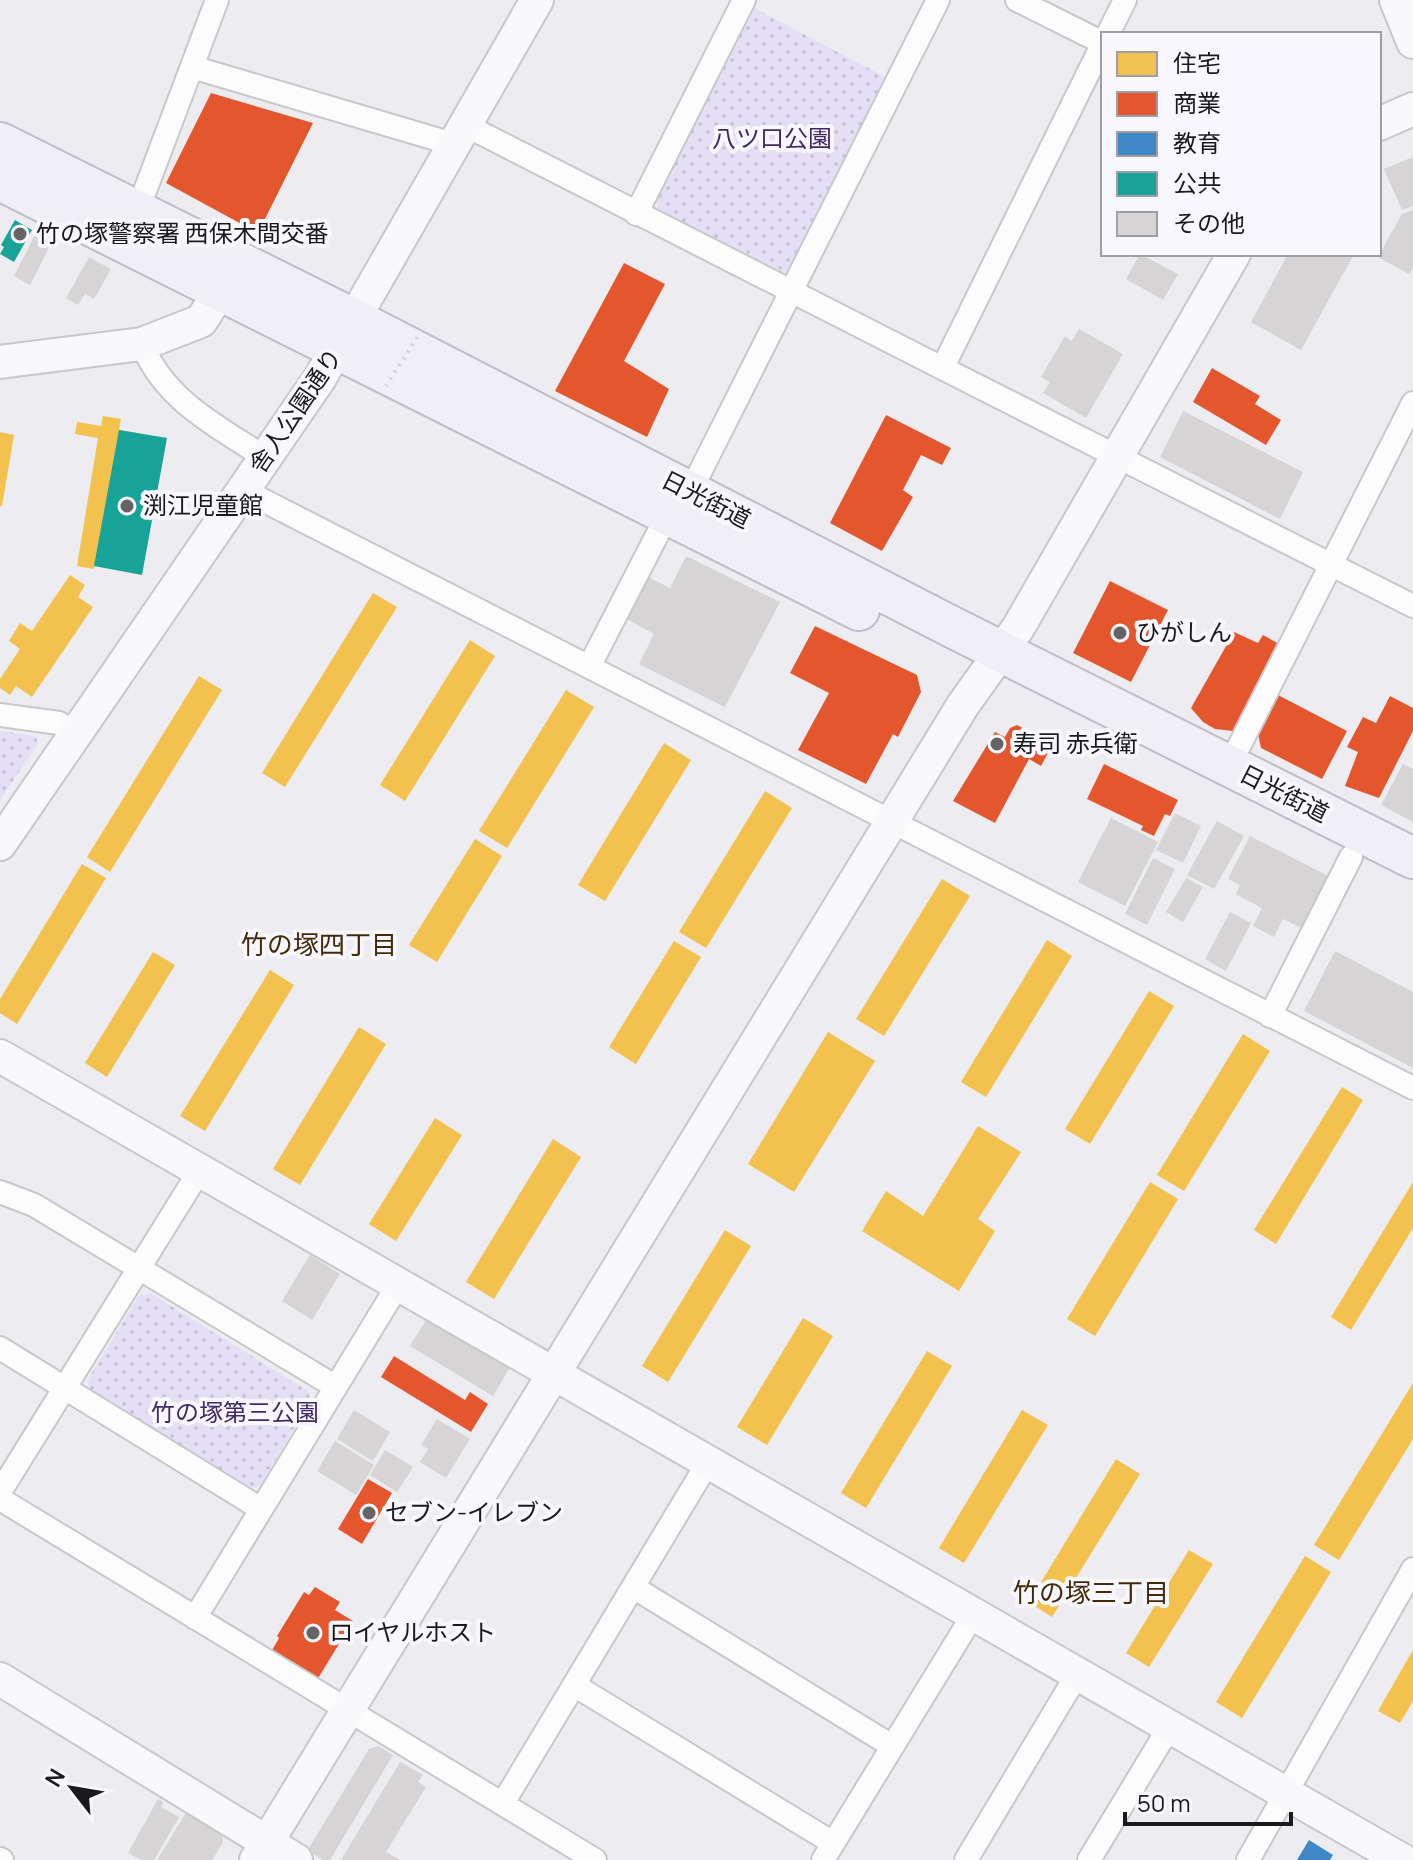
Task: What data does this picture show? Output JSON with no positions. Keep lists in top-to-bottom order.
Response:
{
  "streets": {
    "highway": ["日光街道"],
    "street": ["舎人公園通り"]
  },
  "crossings": [
    ["舎人公園通り", "日光街道"]
  ],
  "districts": ["竹の塚四丁目", "竹の塚三丁目"],
  "parks": ["八ツ口公園", "竹の塚第三公園"],
  "places": [
    "竹の塚警察署 西保木間交番",
    "渕江児童館",
    "ひがしん",
    "寿司 赤兵衛",
    "セブン-イレブン",
    "ロイヤルホスト"
  ],
  "legend": [
    "住宅",
    "商業",
    "教育",
    "公共",
    "その他"
  ],
  "scale_bar": "50 m",
  "north": "top left"
}
